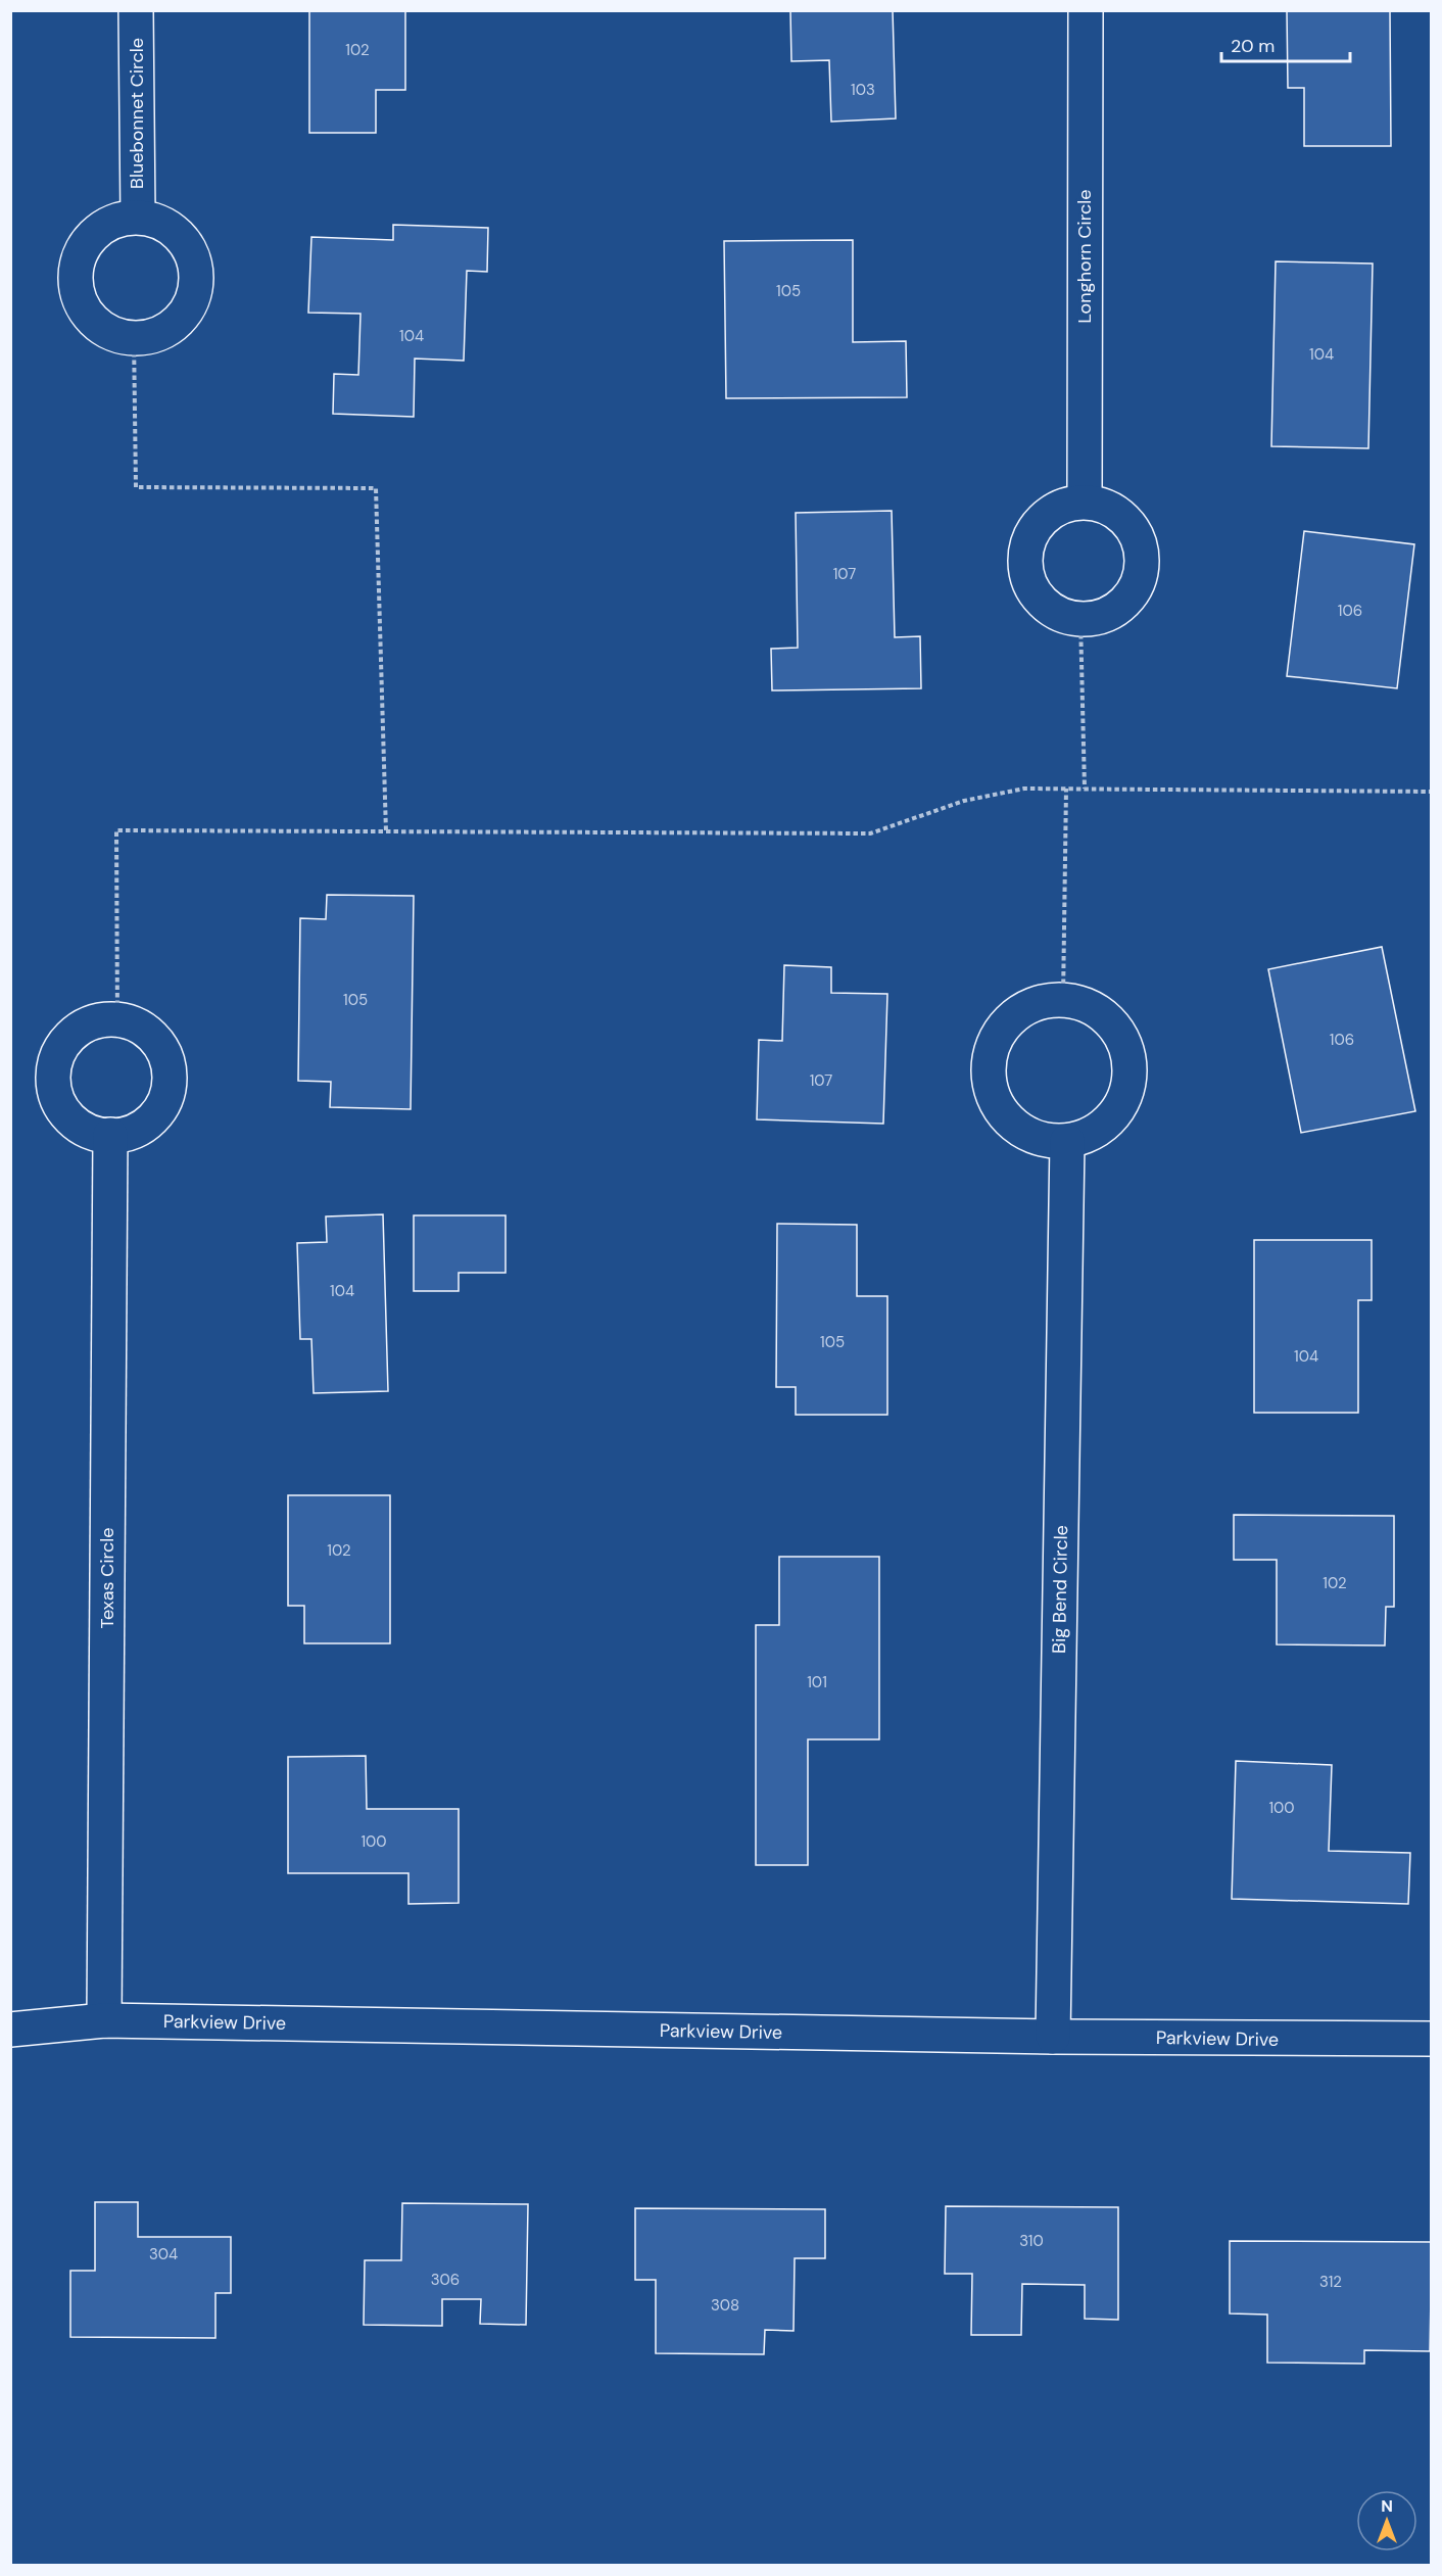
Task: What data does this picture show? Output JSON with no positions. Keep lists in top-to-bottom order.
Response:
{
  "streets": {
    "street": [
      "Bluebonnet Circle",
      "Longhorn Circle",
      "Texas Circle",
      "Big Bend Circle",
      "Parkview Drive"
    ]
  },
  "crossings": [
    ["Texas Circle", "Parkview Drive"],
    ["Big Bend Circle", "Parkview Drive"]
  ],
  "house_numbers": [
    "102",
    "103",
    "105",
    "104",
    "104",
    "107",
    "106",
    "105",
    "106",
    "107",
    "104",
    "105",
    "104",
    "102",
    "102",
    "101",
    "100",
    "100",
    "310",
    "304",
    "306",
    "312",
    "308"
  ],
  "scale_bar": "20 m",
  "north": "top"
}
